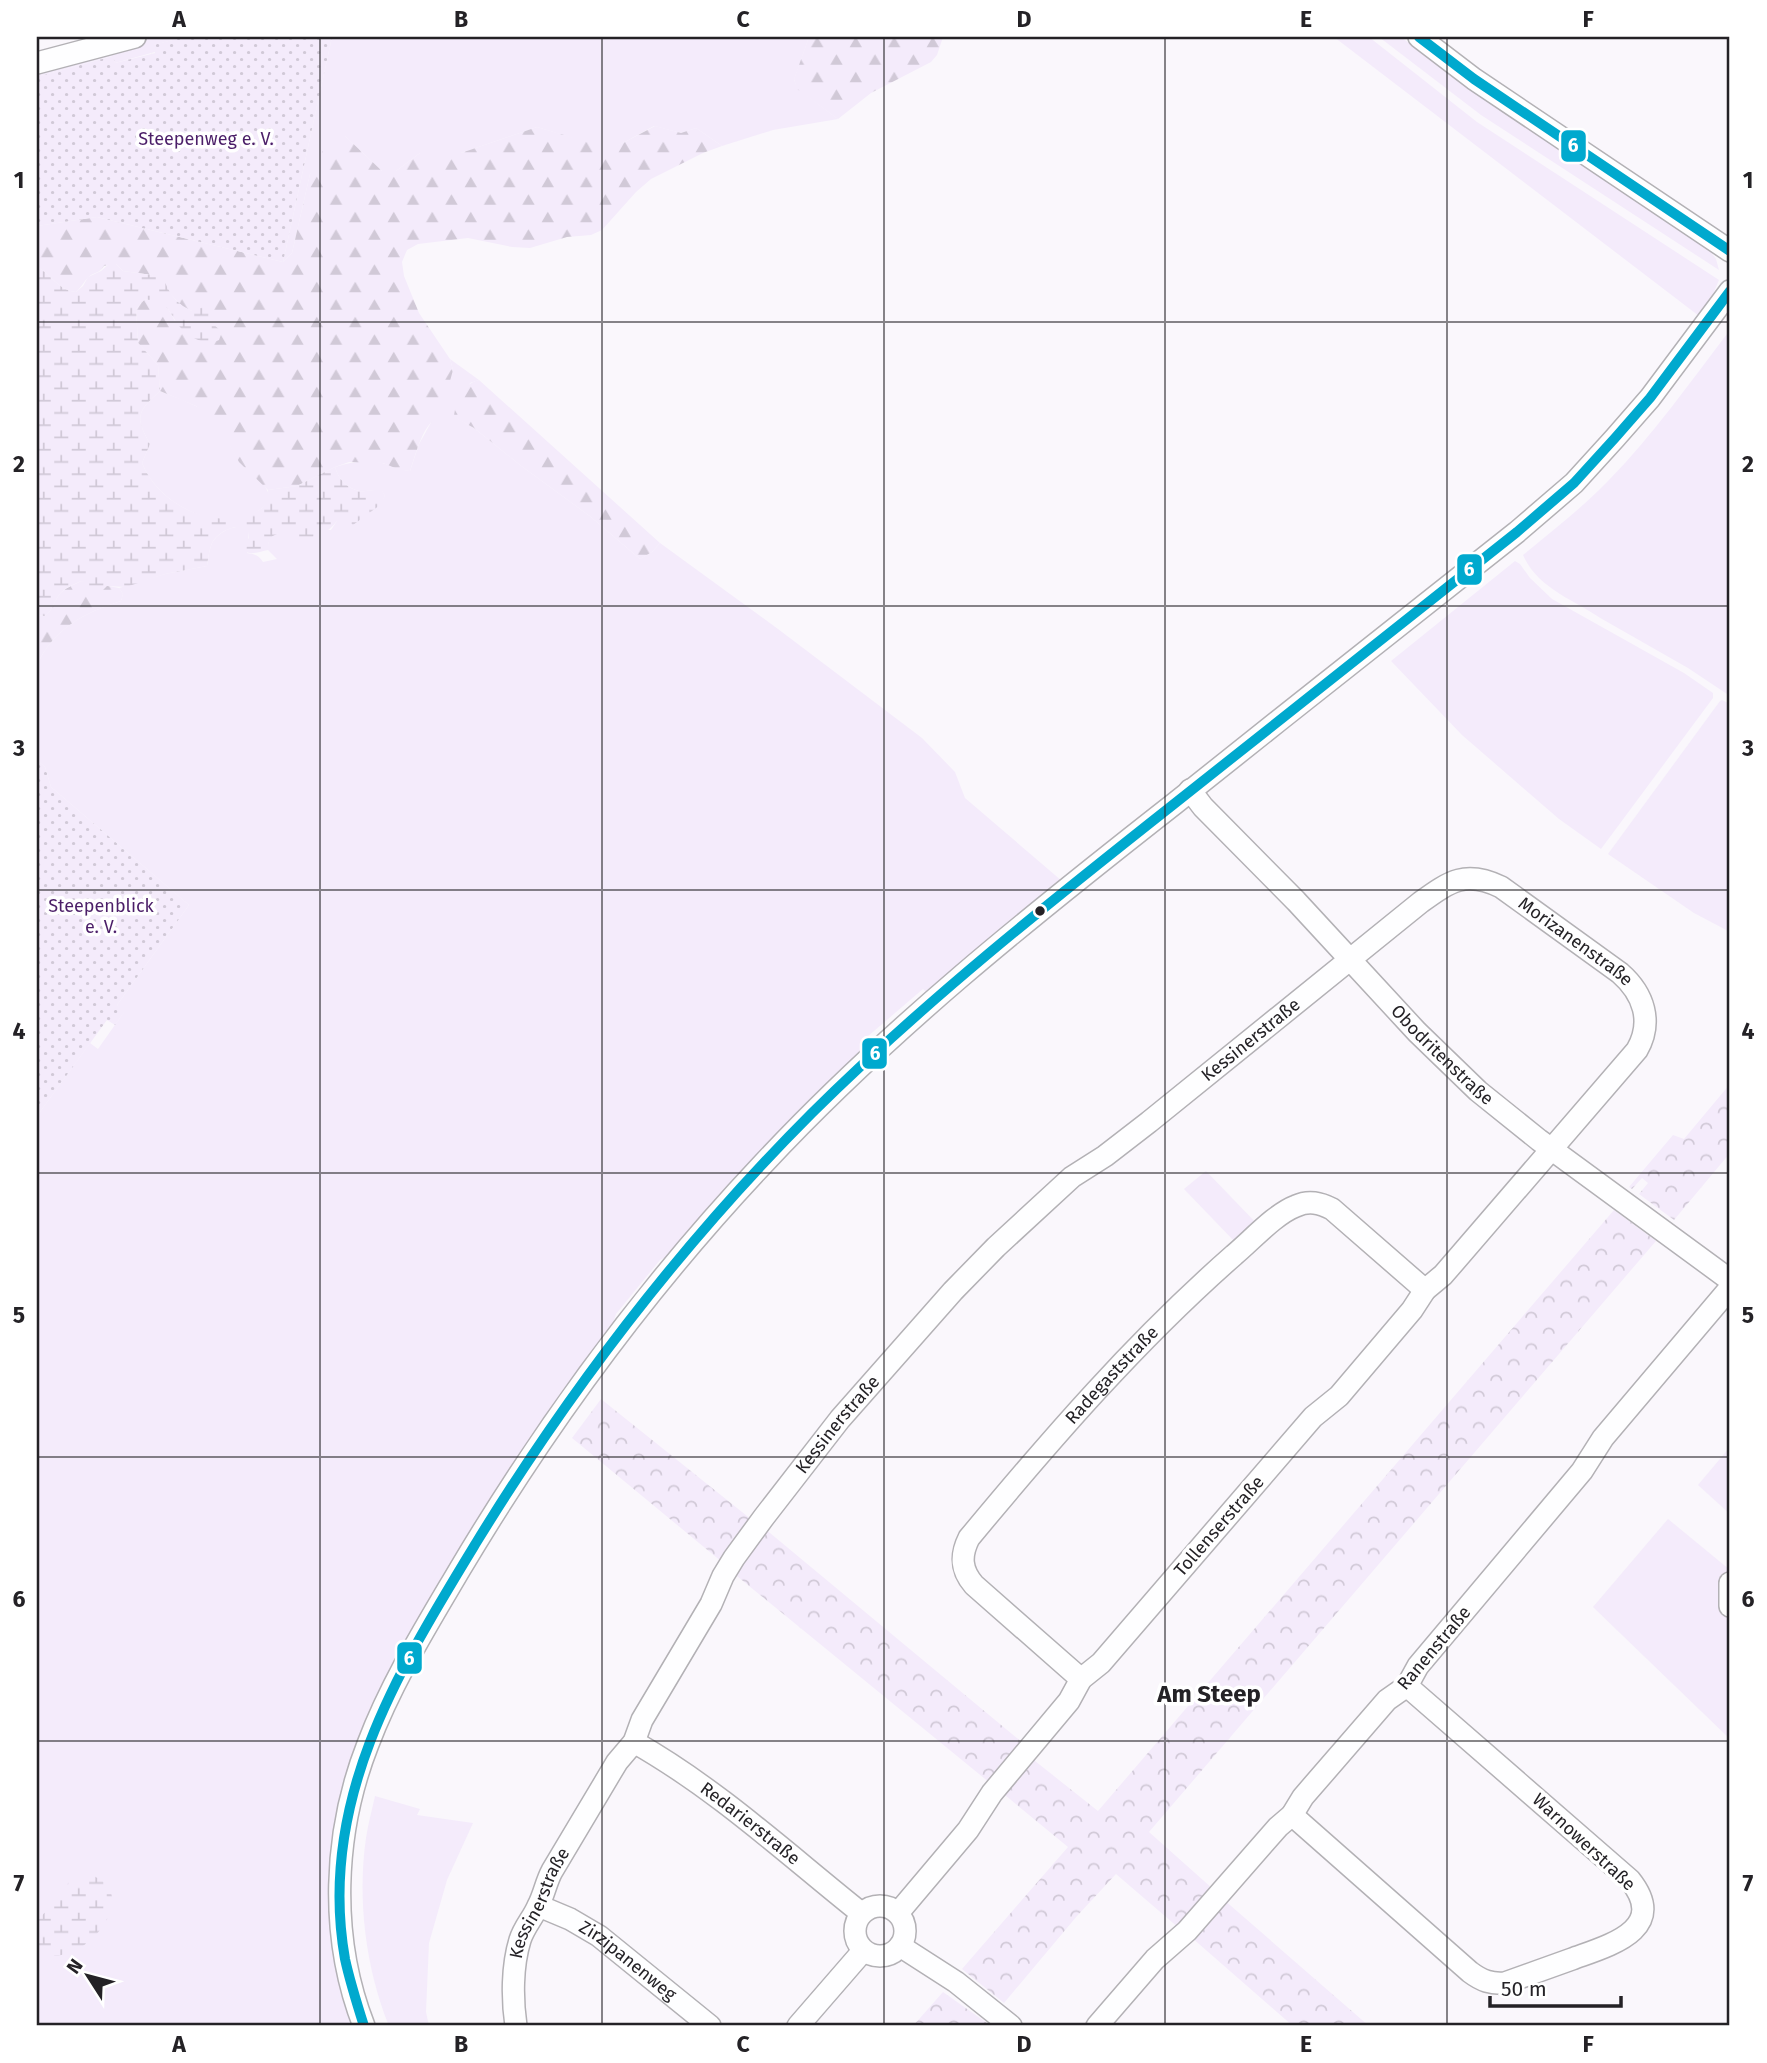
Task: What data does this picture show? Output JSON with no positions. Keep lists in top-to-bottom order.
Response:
{
  "streets": {
    "street": [
      "Morizanenstraße",
      "Kessinerstraße",
      "Obodritenstraße",
      "Radegaststraße",
      "Tollenserstraße",
      "Ranenstraße",
      "Redarierstraße",
      "Warnowerstraße",
      "Zirzipanenweg"
    ]
  },
  "crossings": [
    ["Morizanenstraße", "Kessinerstraße"],
    ["Morizanenstraße", "Obodritenstraße"],
    ["Morizanenstraße", "Tollenserstraße"],
    ["Kessinerstraße", "Obodritenstraße"],
    ["Kessinerstraße", "Redarierstraße"],
    ["Kessinerstraße", "Zirzipanenweg"],
    ["Obodritenstraße", "Tollenserstraße"],
    ["Radegaststraße", "Tollenserstraße"],
    ["Tollenserstraße", "Redarierstraße"],
    ["Ranenstraße", "Warnowerstraße"]
  ],
  "districts": ["Am Steep"],
  "parks": ["Steepenweg e. V.", "Steepenblick e. V."],
  "lines": ["transit line 6"],
  "scale_bar": "50 m",
  "north": "top left",
  "grid": {
    "columns": [
      "A",
      "B",
      "C",
      "D",
      "E",
      "F"
    ],
    "rows": [
      "1",
      "2",
      "3",
      "4",
      "5",
      "6",
      "7"
    ]
  }
}
